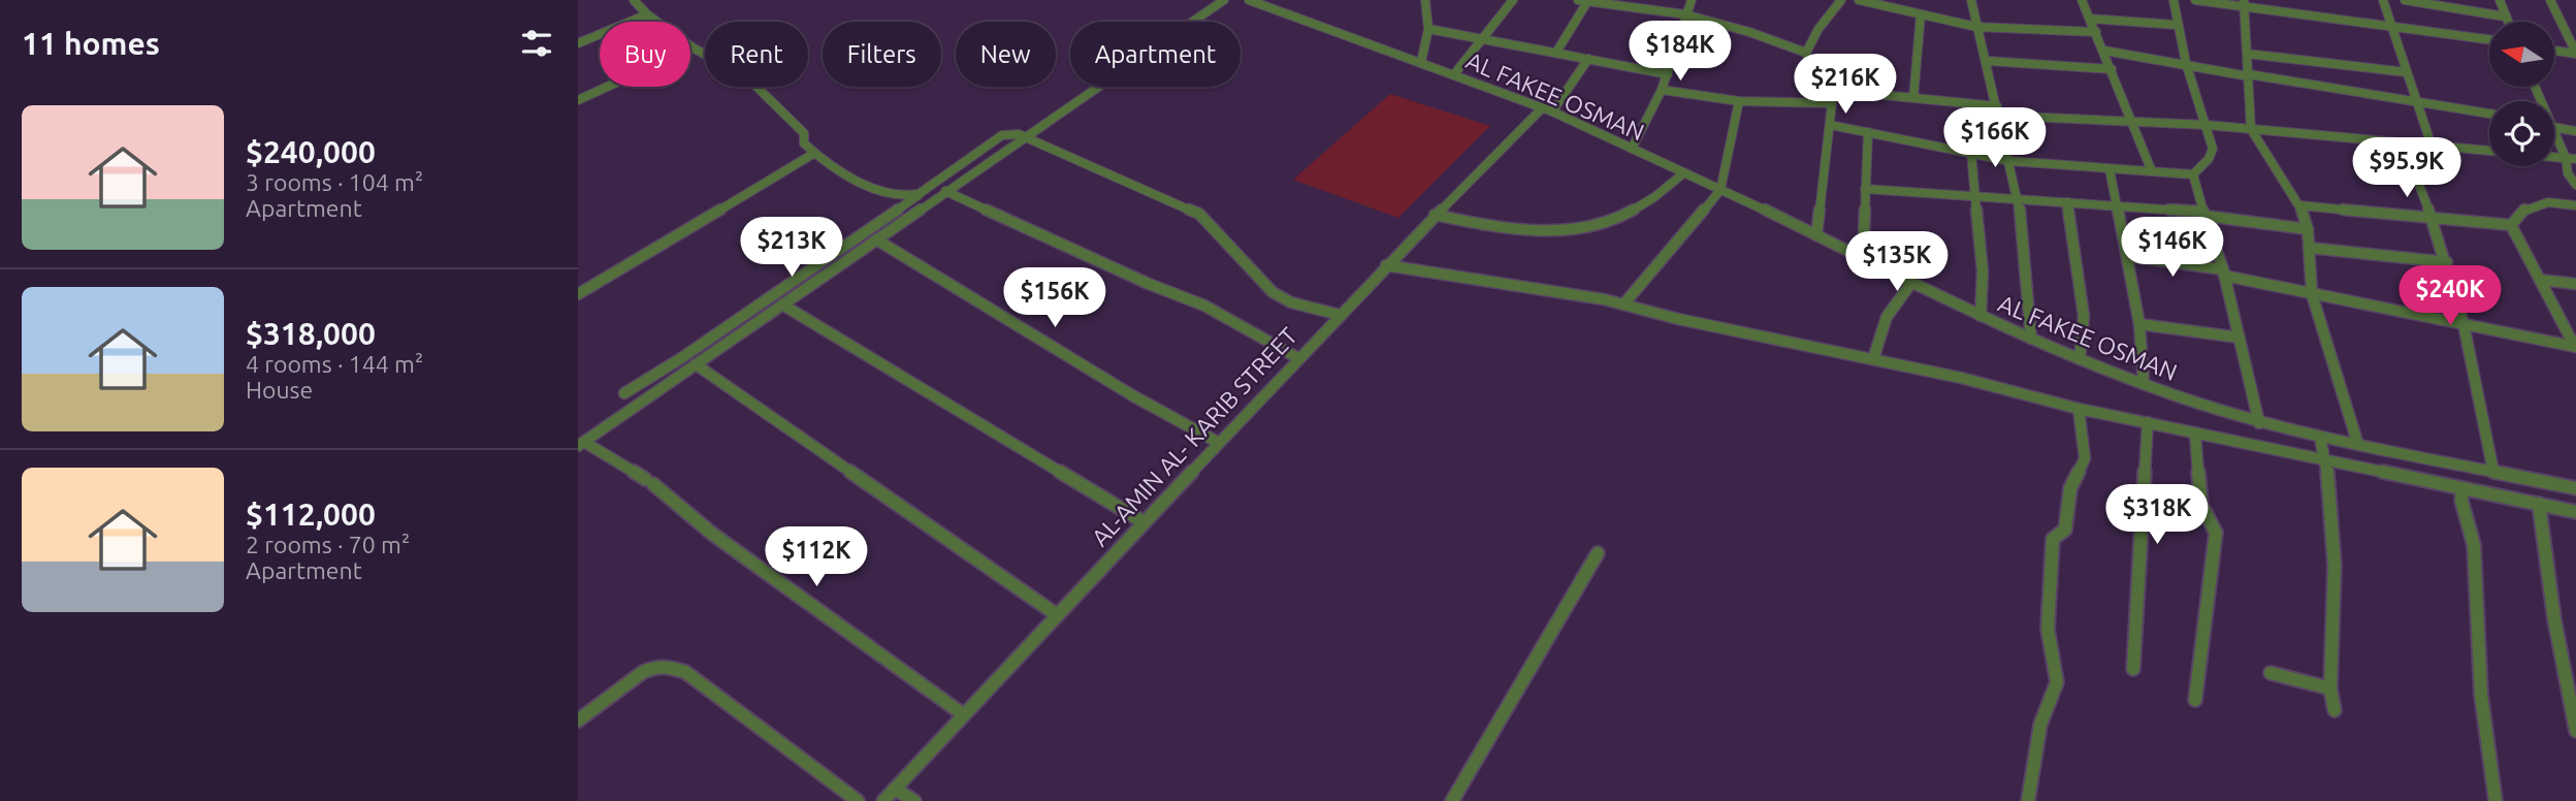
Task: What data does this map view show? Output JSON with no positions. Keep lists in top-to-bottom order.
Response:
{
  "streets": {
    "street": ["AL FAKEE OSMAN", "AL-AMIN AL- KARIB STREET"]
  },
  "crossings": [
    ["AL FAKEE OSMAN", "AL-AMIN AL- KARIB STREET"]
  ],
  "north": "left",
  "page": {
    "heading": "11 homes",
    "price": [
      "$184K",
      "$216K",
      "$166K",
      "$95.9K",
      "$213K",
      "$146K",
      "$135K",
      "$240K",
      "$156K",
      "$318K",
      "$112K"
    ],
    "chip": [
      "Buy",
      "Rent",
      "Filters",
      "New",
      "Apartment"
    ],
    "list": [
      {
        "name": "$240,000",
        "note": "3 rooms · 104 m² · Apartment"
      },
      {
        "name": "$318,000",
        "note": "4 rooms · 144 m² · House"
      },
      {
        "name": "$112,000",
        "note": "2 rooms · 70 m² · Apartment"
      }
    ]
  }
}
